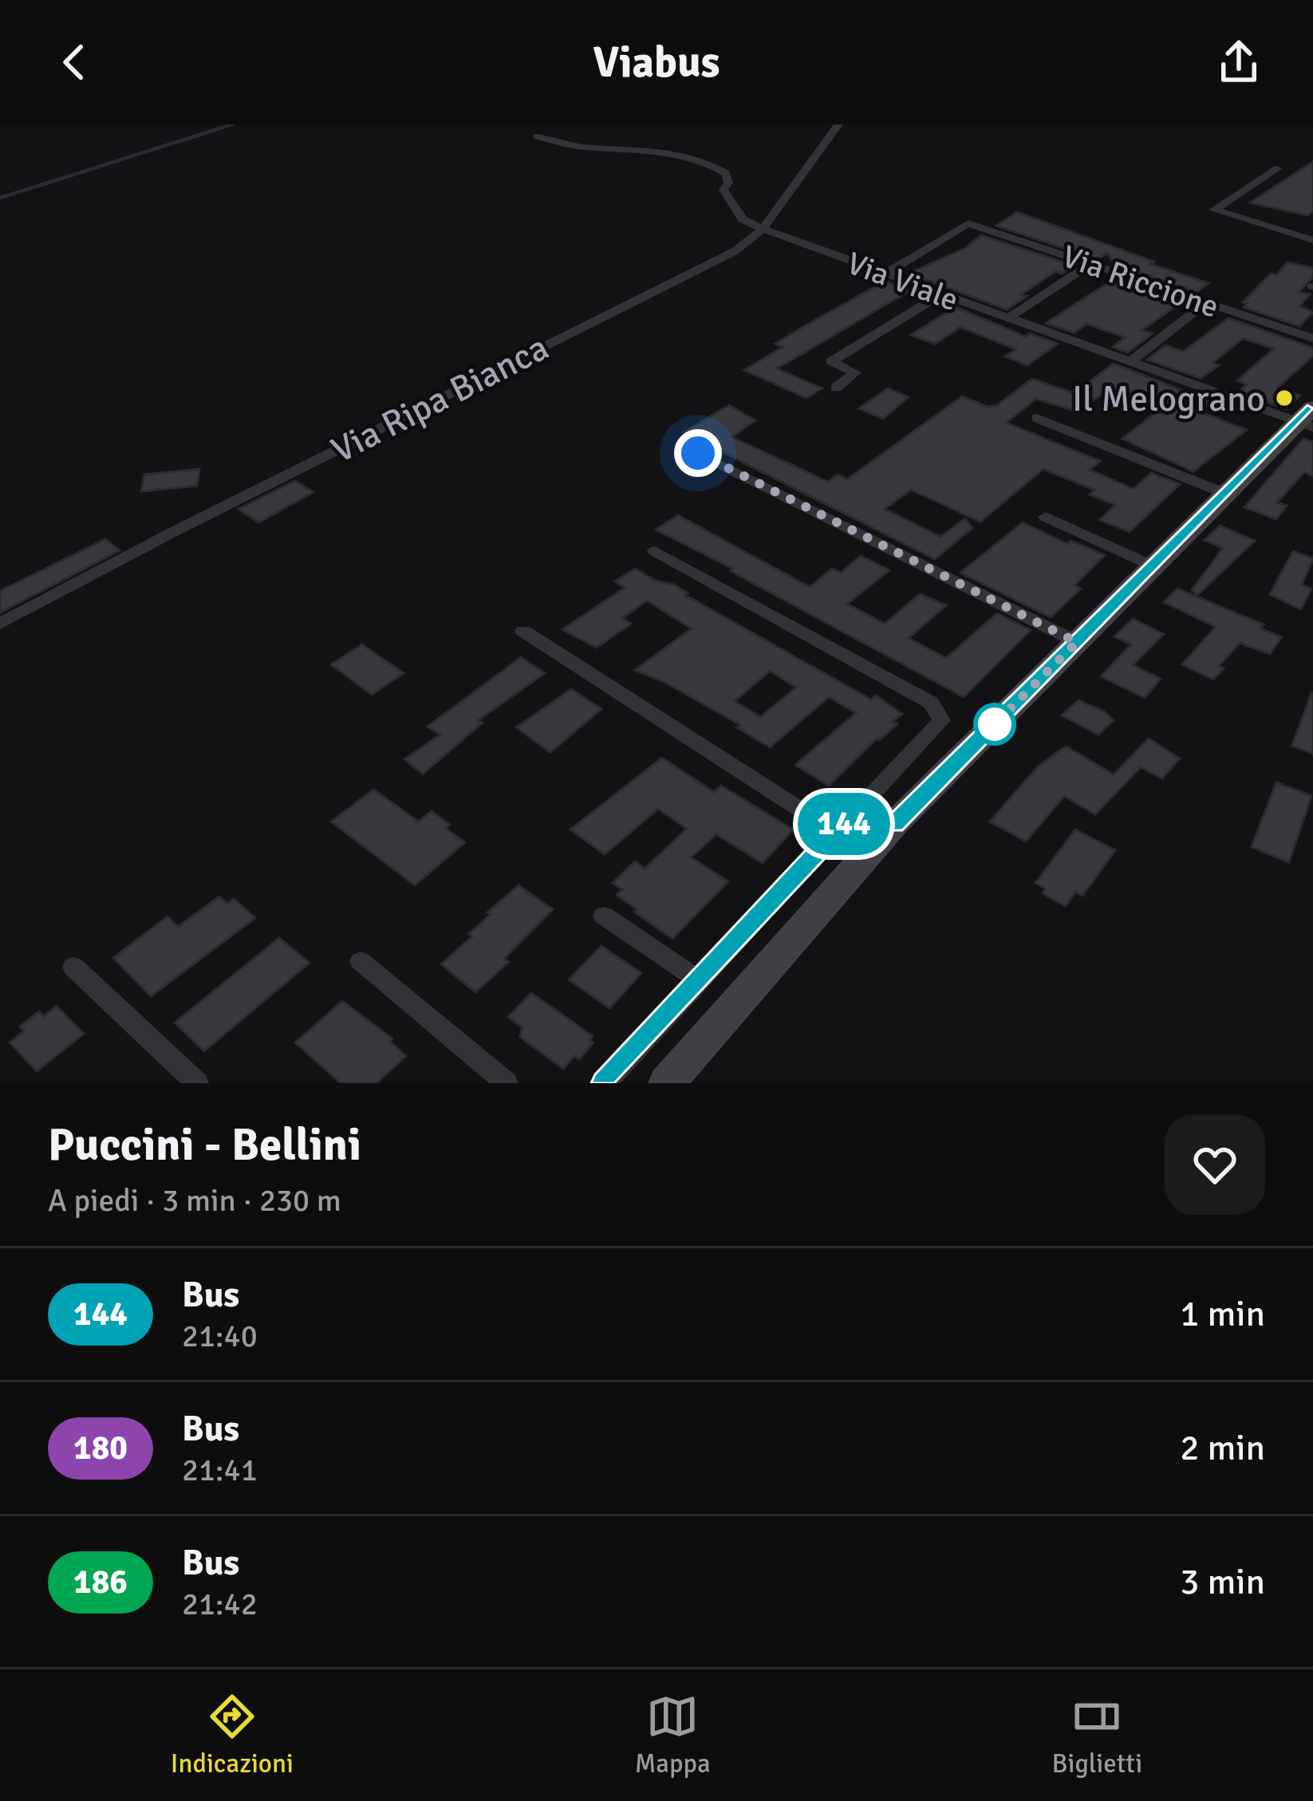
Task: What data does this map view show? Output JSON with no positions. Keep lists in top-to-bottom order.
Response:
{
  "streets": {
    "street": ["Via Viale", "Via Riccione", "Via Ripa Bianca"]
  },
  "crossings": [
    ["Via Viale", "Via Riccione"],
    ["Via Viale", "Via Ripa Bianca"]
  ],
  "places": ["Il Melograno"],
  "lines": ["bus line 144"],
  "page": {
    "header": "Viabus",
    "on_map": "144",
    "heading": ["Puccini - Bellini", "A piedi · 3 min · 230 m"],
    "list": [
      {
        "mark": "144",
        "name": "Bus",
        "note": "21:40",
        "value": "1 min"
      },
      {
        "mark": "180",
        "name": "Bus",
        "note": "21:41",
        "value": "2 min"
      },
      {
        "mark": "186",
        "name": "Bus",
        "note": "21:42",
        "value": "3 min"
      }
    ],
    "tabs": ["Indicazioni", "Mappa", "Biglietti"]
  }
}
